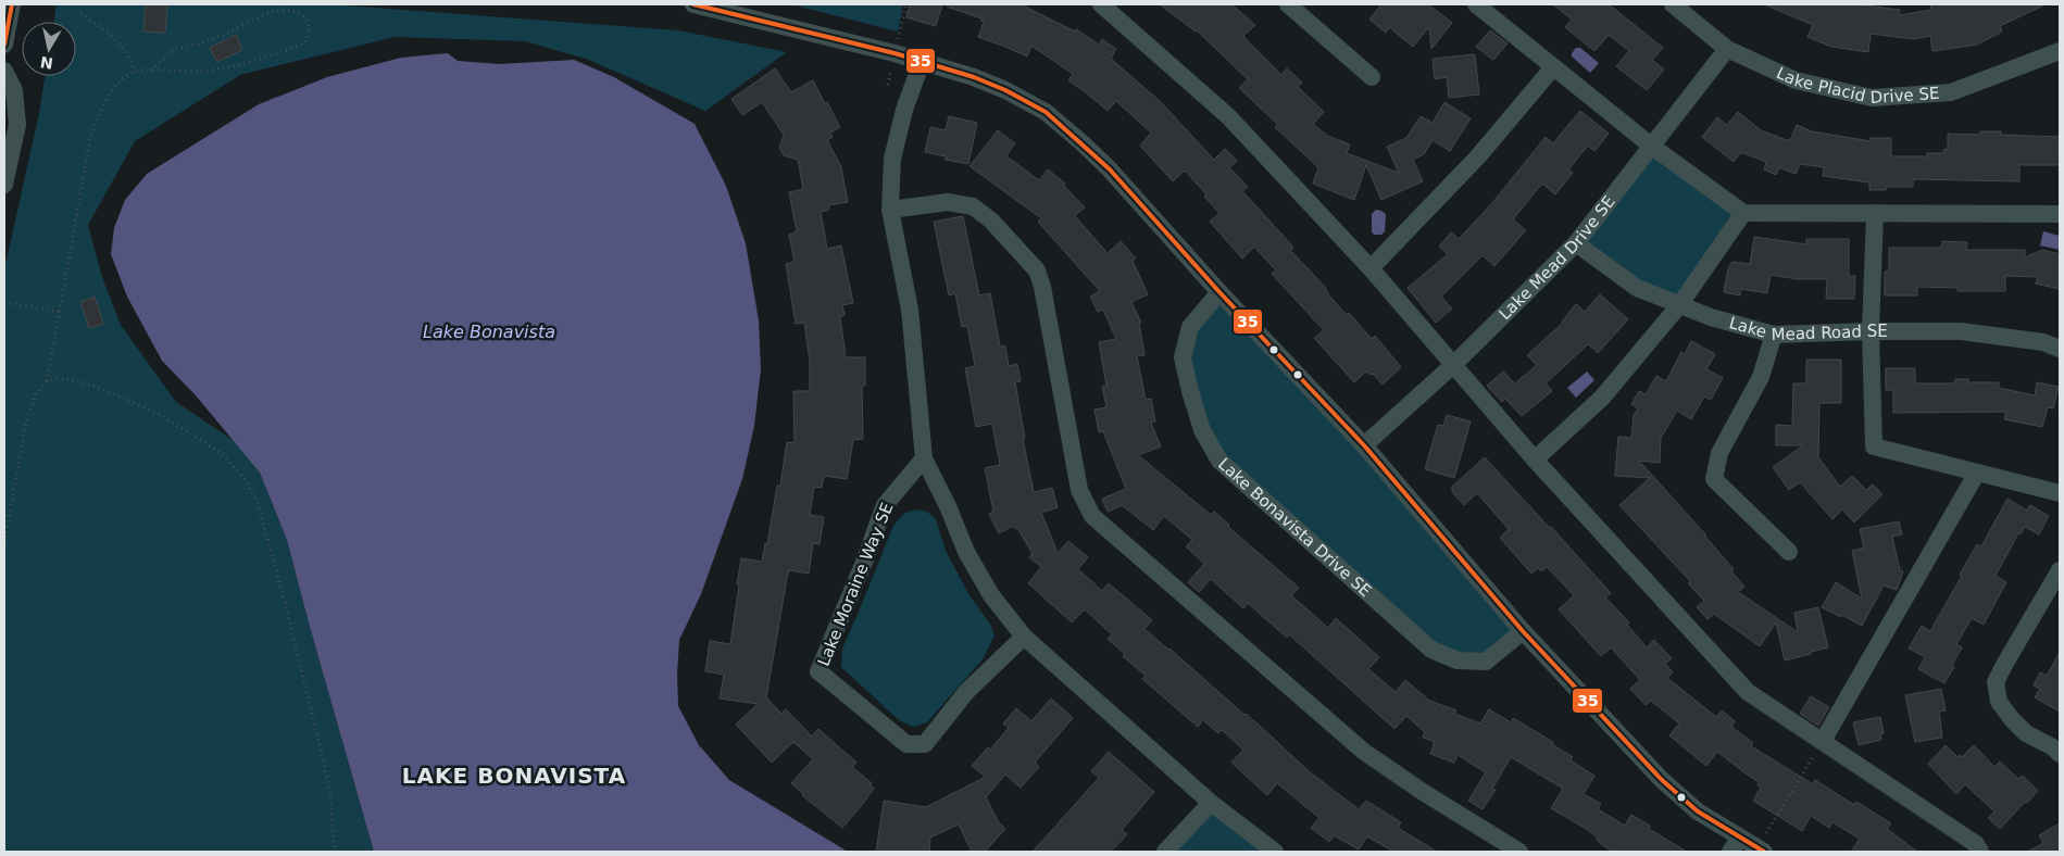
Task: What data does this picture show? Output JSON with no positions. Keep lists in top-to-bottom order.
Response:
{
  "streets": {
    "street": [
      "Lake Placid Drive SE",
      "Lake Mead Drive SE",
      "Lake Mead Road SE",
      "Lake Bonavista Drive SE",
      "Lake Moraine Way SE"
    ]
  },
  "crossings": [
    ["Lake Placid Drive SE", "Lake Mead Drive SE"],
    ["Lake Mead Drive SE", "Lake Mead Road SE"]
  ],
  "districts": ["LAKE BONAVISTA"],
  "water": ["Lake Bonavista"],
  "lines": ["transit line 35"],
  "north": "bottom"
}
